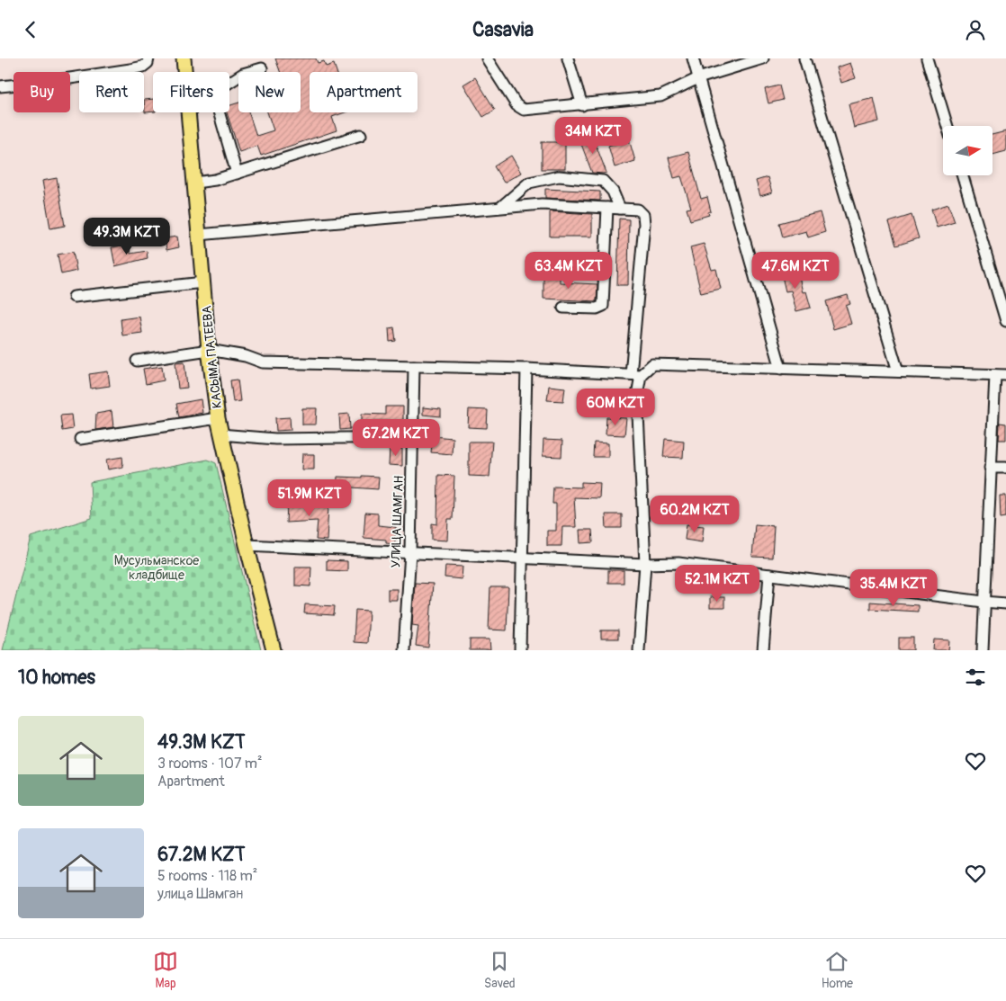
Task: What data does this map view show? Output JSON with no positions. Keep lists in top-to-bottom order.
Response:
{
  "streets": {
    "main road": ["КАСЫМА ПАТЕЕВА"],
    "street": ["УЛИЦА ШАМГАН"]
  },
  "parks": ["Мусульманское кладбище"],
  "north": "right",
  "page": {
    "header": "Casavia",
    "chip": [
      "Buy",
      "Rent",
      "Filters",
      "New",
      "Apartment"
    ],
    "price": [
      "34M KZT",
      "49.3M KZT",
      "63.4M KZT",
      "47.6M KZT",
      "60M KZT",
      "67.2M KZT",
      "51.9M KZT",
      "60.2M KZT",
      "52.1M KZT",
      "35.4M KZT"
    ],
    "heading": "10 homes",
    "list": [
      {
        "name": "49.3M KZT",
        "note": "3 rooms · 107 m² · Apartment"
      },
      {
        "name": "67.2M KZT",
        "note": "5 rooms · 118 m² · улица Шамган"
      }
    ],
    "tabs": ["Map", "Saved", "Home"]
  }
}
